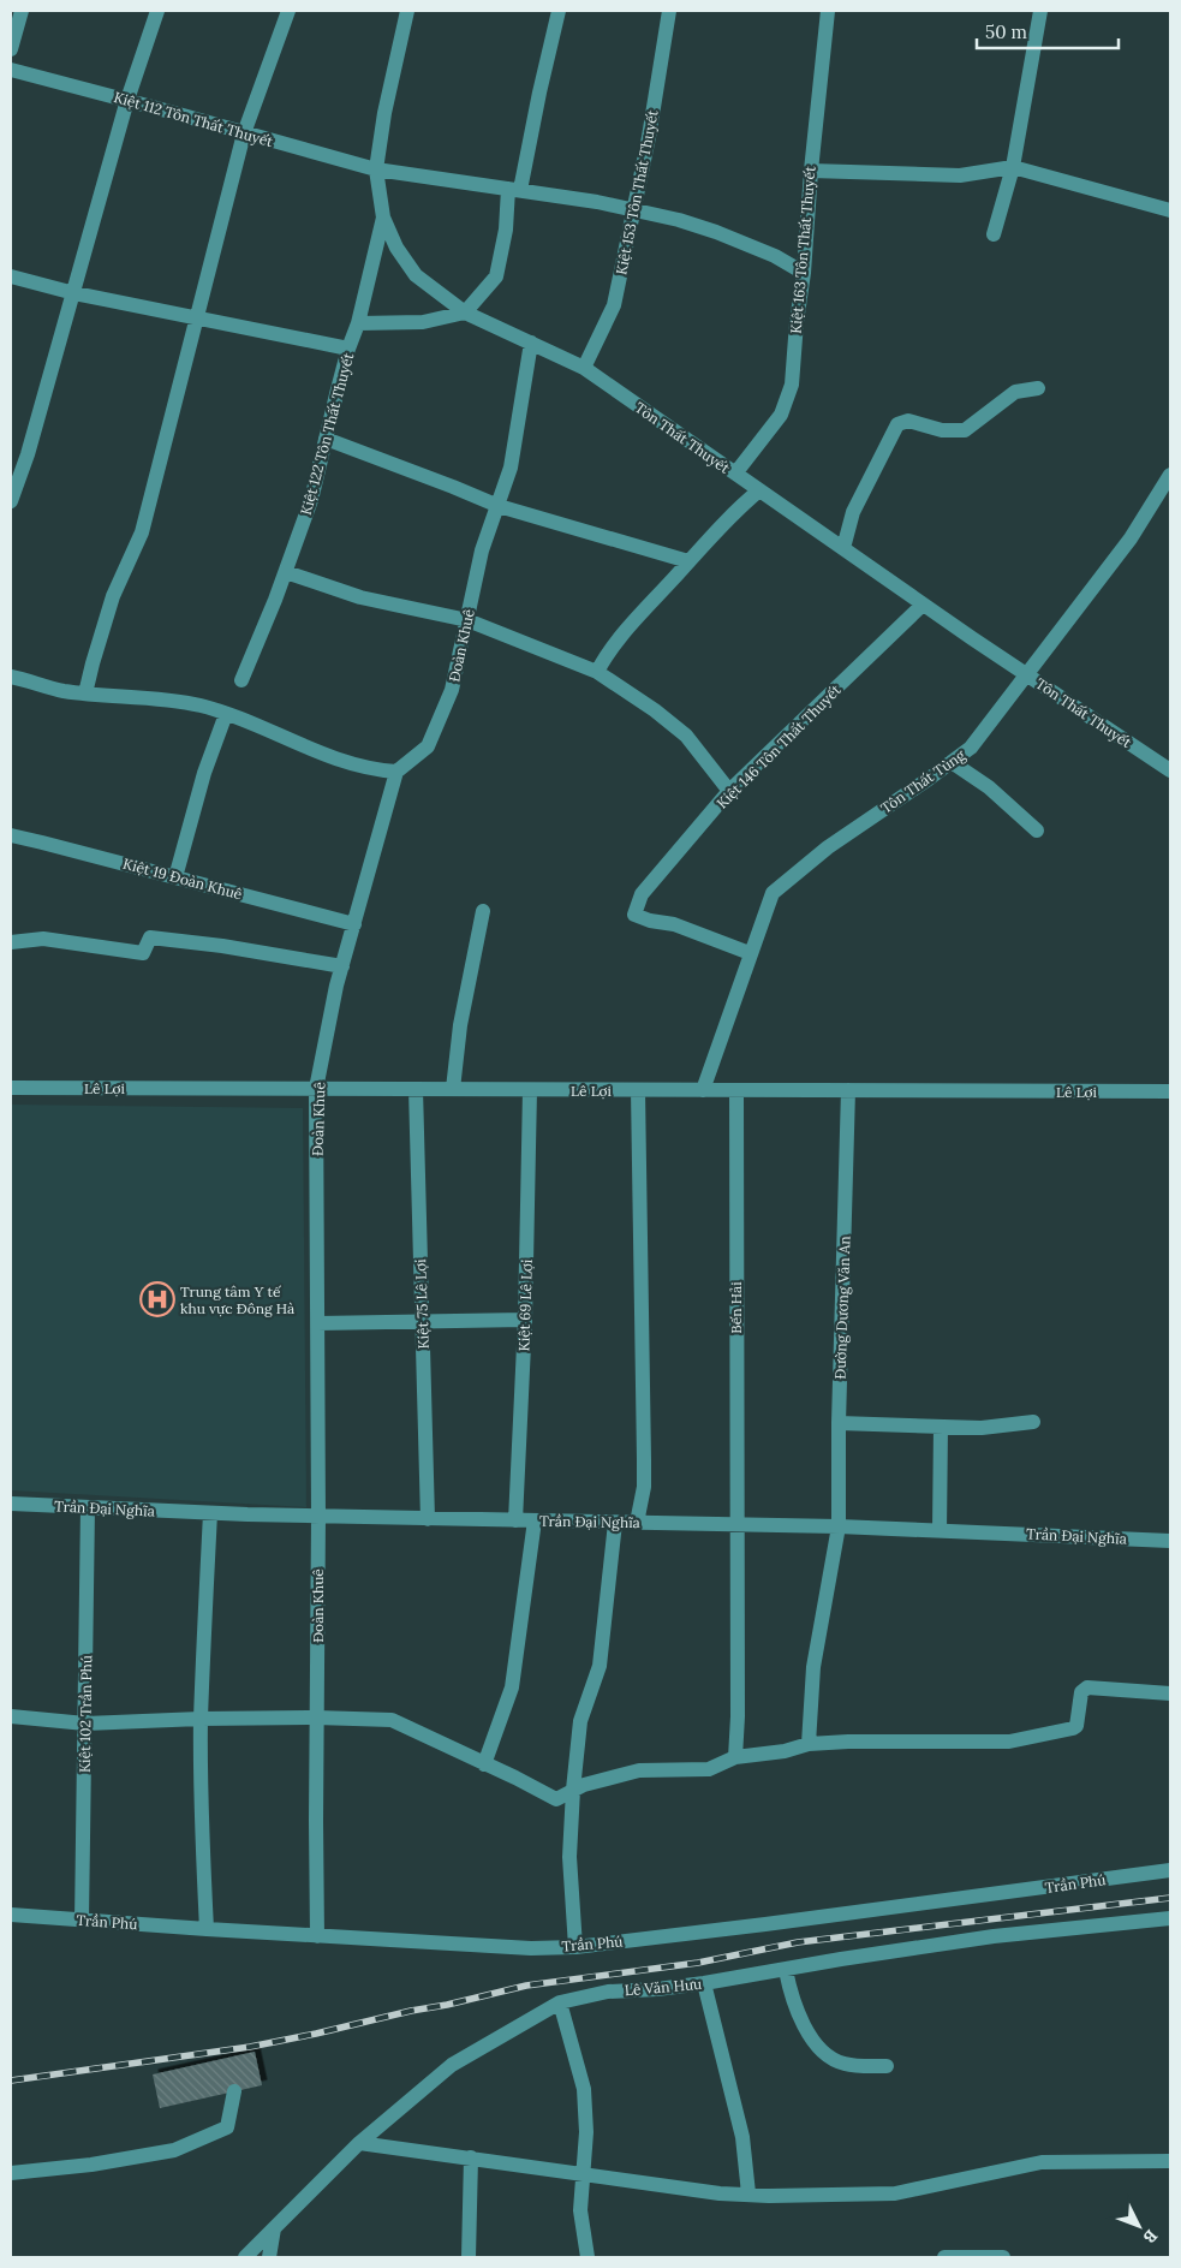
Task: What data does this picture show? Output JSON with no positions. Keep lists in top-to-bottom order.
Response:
{
  "streets": {
    "street": [
      "Kiệt 112 Tôn Thất Thuyết",
      "Kiệt 153 Tôn Thất Thuyết",
      "Kiệt 163 Tôn Thất Thuyết",
      "Kiệt 122 Tôn Thất Thuyết",
      "Tôn Thất Thuyết",
      "Đoàn Khuê",
      "Kiệt 146 Tôn Thất Thuyết",
      "Tôn Thất Tùng",
      "Kiệt 19 Đoàn Khuê",
      "Lê Lợi",
      "Kiệt 75 Lê Lợi",
      "Kiệt 69 Lê Lợi",
      "Bến Hải",
      "Đường Dương Văn An",
      "Trần Đại Nghĩa",
      "Kiệt 102 Trần Phú",
      "Trần Phú",
      "Lê Văn Hưu"
    ]
  },
  "crossings": [
    ["Kiệt 112 Tôn Thất Thuyết", "Kiệt 153 Tôn Thất Thuyết"],
    ["Kiệt 112 Tôn Thất Thuyết", "Kiệt 163 Tôn Thất Thuyết"],
    ["Kiệt 112 Tôn Thất Thuyết", "Tôn Thất Thuyết"],
    ["Kiệt 153 Tôn Thất Thuyết", "Tôn Thất Thuyết"],
    ["Kiệt 163 Tôn Thất Thuyết", "Tôn Thất Thuyết"],
    ["Kiệt 122 Tôn Thất Thuyết", "Tôn Thất Thuyết"],
    ["Tôn Thất Thuyết", "Đoàn Khuê"],
    ["Tôn Thất Thuyết", "Kiệt 146 Tôn Thất Thuyết"],
    ["Tôn Thất Thuyết", "Tôn Thất Tùng"],
    ["Đoàn Khuê", "Kiệt 19 Đoàn Khuê"],
    ["Đoàn Khuê", "Lê Lợi"],
    ["Đoàn Khuê", "Trần Đại Nghĩa"],
    ["Đoàn Khuê", "Trần Phú"],
    ["Kiệt 146 Tôn Thất Thuyết", "Tôn Thất Tùng"],
    ["Tôn Thất Tùng", "Lê Lợi"],
    ["Lê Lợi", "Kiệt 75 Lê Lợi"],
    ["Lê Lợi", "Kiệt 69 Lê Lợi"],
    ["Lê Lợi", "Bến Hải"],
    ["Lê Lợi", "Đường Dương Văn An"],
    ["Kiệt 75 Lê Lợi", "Trần Đại Nghĩa"],
    ["Kiệt 69 Lê Lợi", "Trần Đại Nghĩa"],
    ["Bến Hải", "Trần Đại Nghĩa"],
    ["Đường Dương Văn An", "Trần Đại Nghĩa"],
    ["Trần Đại Nghĩa", "Kiệt 102 Trần Phú"],
    ["Kiệt 102 Trần Phú", "Trần Phú"]
  ],
  "places": {
    "hospital": ["Trung tâm Y tế khu vực Đông Hà"]
  },
  "scale_bar": "50 m",
  "north": "bottom right"
}
